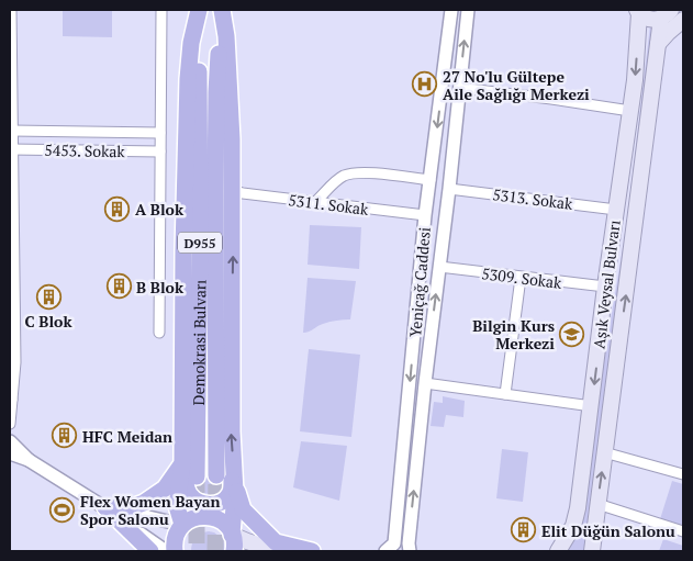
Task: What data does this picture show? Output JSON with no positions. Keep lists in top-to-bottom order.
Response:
{
  "streets": {
    "highway": ["D955", "Demokrasi Bulvarı"],
    "main road": ["Aşık Veysal Bulvarı"],
    "street": [
      "5453. Sokak",
      "5313. Sokak",
      "5311. Sokak",
      "5309. Sokak",
      "Yeniçağ Caddesi"
    ]
  },
  "crossings": [
    ["5313. Sokak", "Yeniçağ Caddesi"],
    ["5313. Sokak", "Aşık Veysal Bulvarı"],
    ["5311. Sokak", "Yeniçağ Caddesi"],
    ["5309. Sokak", "Yeniçağ Caddesi"],
    ["5309. Sokak", "Aşık Veysal Bulvarı"]
  ],
  "places": {
    "hospital": ["27 No'lu Gültepe Aile Sağlığı Merkezi"],
    "building": [
      "A Blok",
      "B Blok",
      "C Blok",
      "HFC Meidan",
      "Elit Düğün Salonu"
    ],
    "school or university": ["Bilgin Kurs Merkezi"],
    "sports": ["Flex Women Bayan Spor Salonu"]
  }
}
